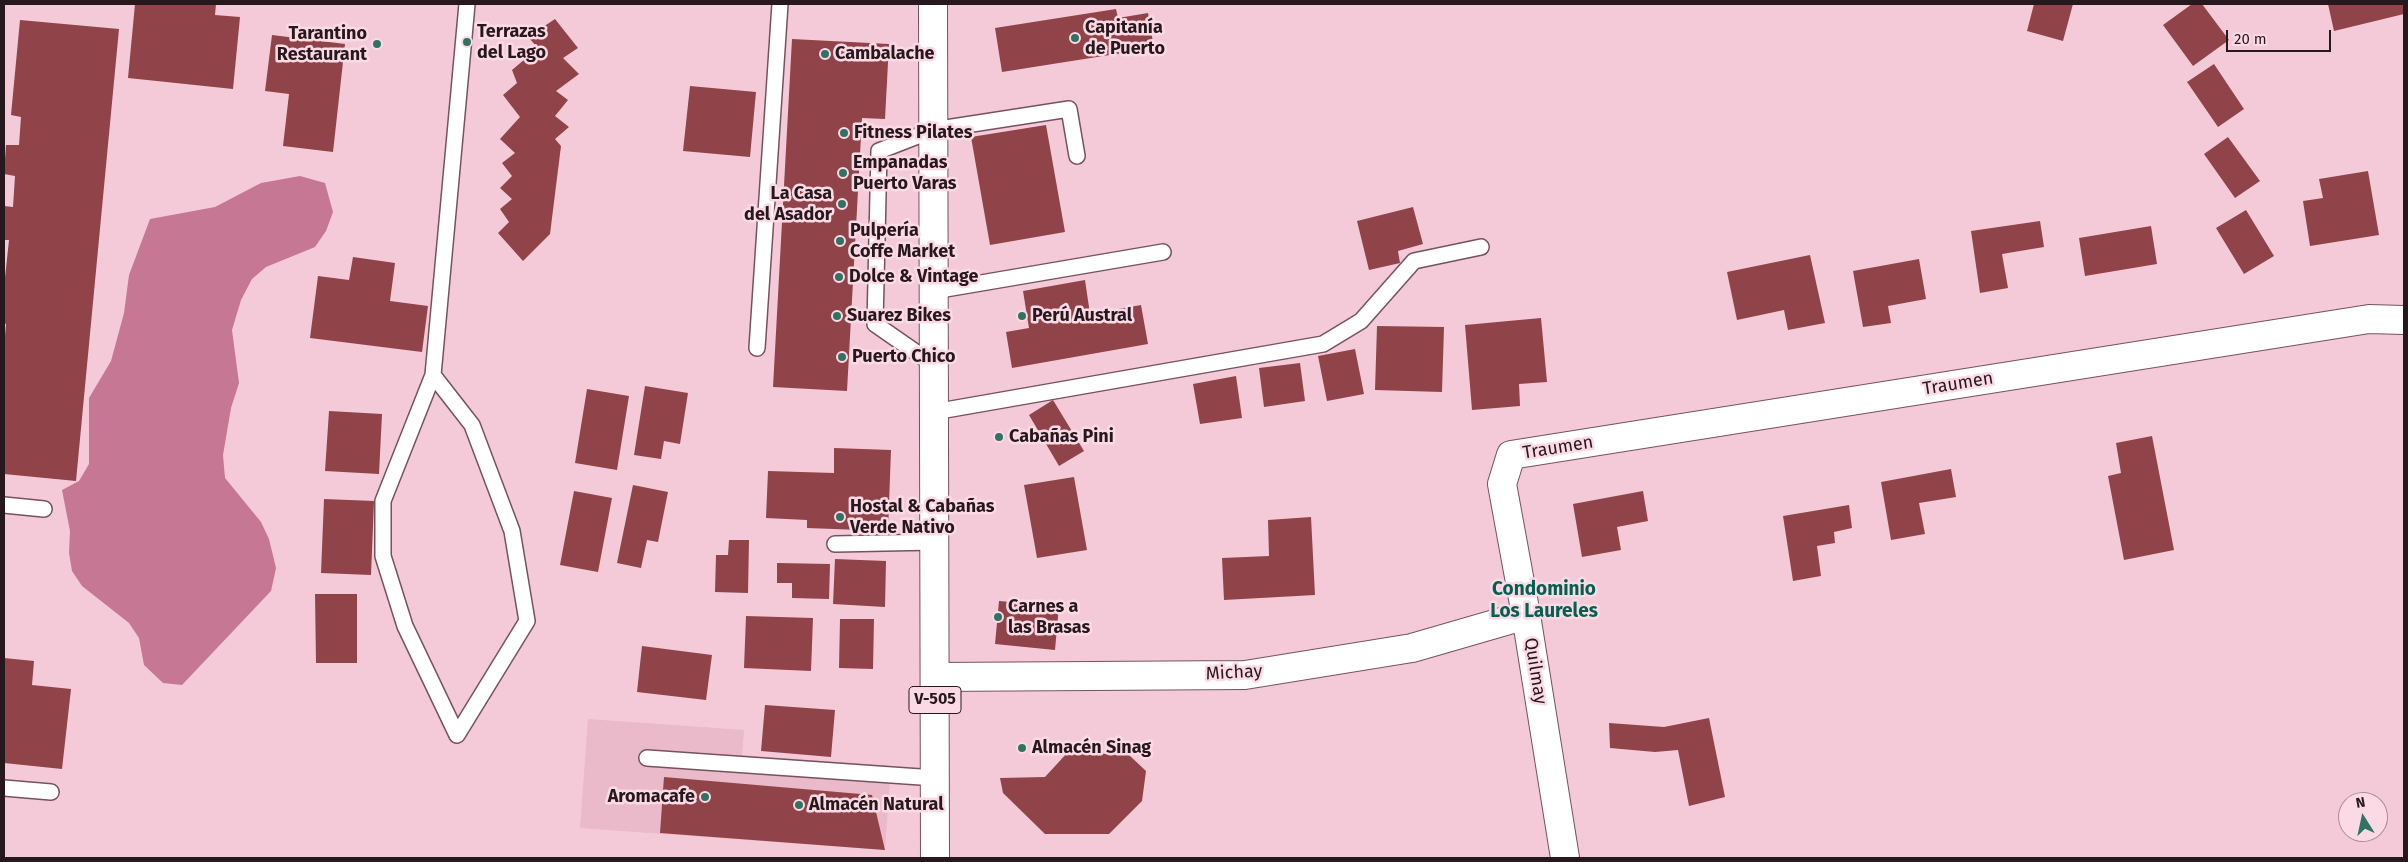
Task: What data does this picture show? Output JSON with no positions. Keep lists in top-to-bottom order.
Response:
{
  "streets": {
    "street": [
      "Traumen",
      "Quilmay",
      "Michay",
      "V-505"
    ]
  },
  "crossings": [
    ["Traumen", "Quilmay"],
    ["Quilmay", "Michay"],
    ["Michay", "V-505"]
  ],
  "districts": ["Condominio Los Laureles"],
  "places": [
    "Capitanía de Puerto",
    "Terrazas del Lago",
    "Tarantino Restaurant",
    "Cambalache",
    "Fitness Pilates",
    "Empanadas Puerto Varas",
    "La Casa del Asador",
    "Pulpería Coffe Market",
    "Dolce & Vintage",
    "Suarez Bikes",
    "Perú Austral",
    "Puerto Chico",
    "Cabañas Pini",
    "Hostal & Cabañas Verde Nativo",
    "Carnes a las Brasas",
    "Almacén Sinag",
    "Aromacafe",
    "Almacén Natural"
  ],
  "scale_bar": "20 m",
  "north": "top"
}
